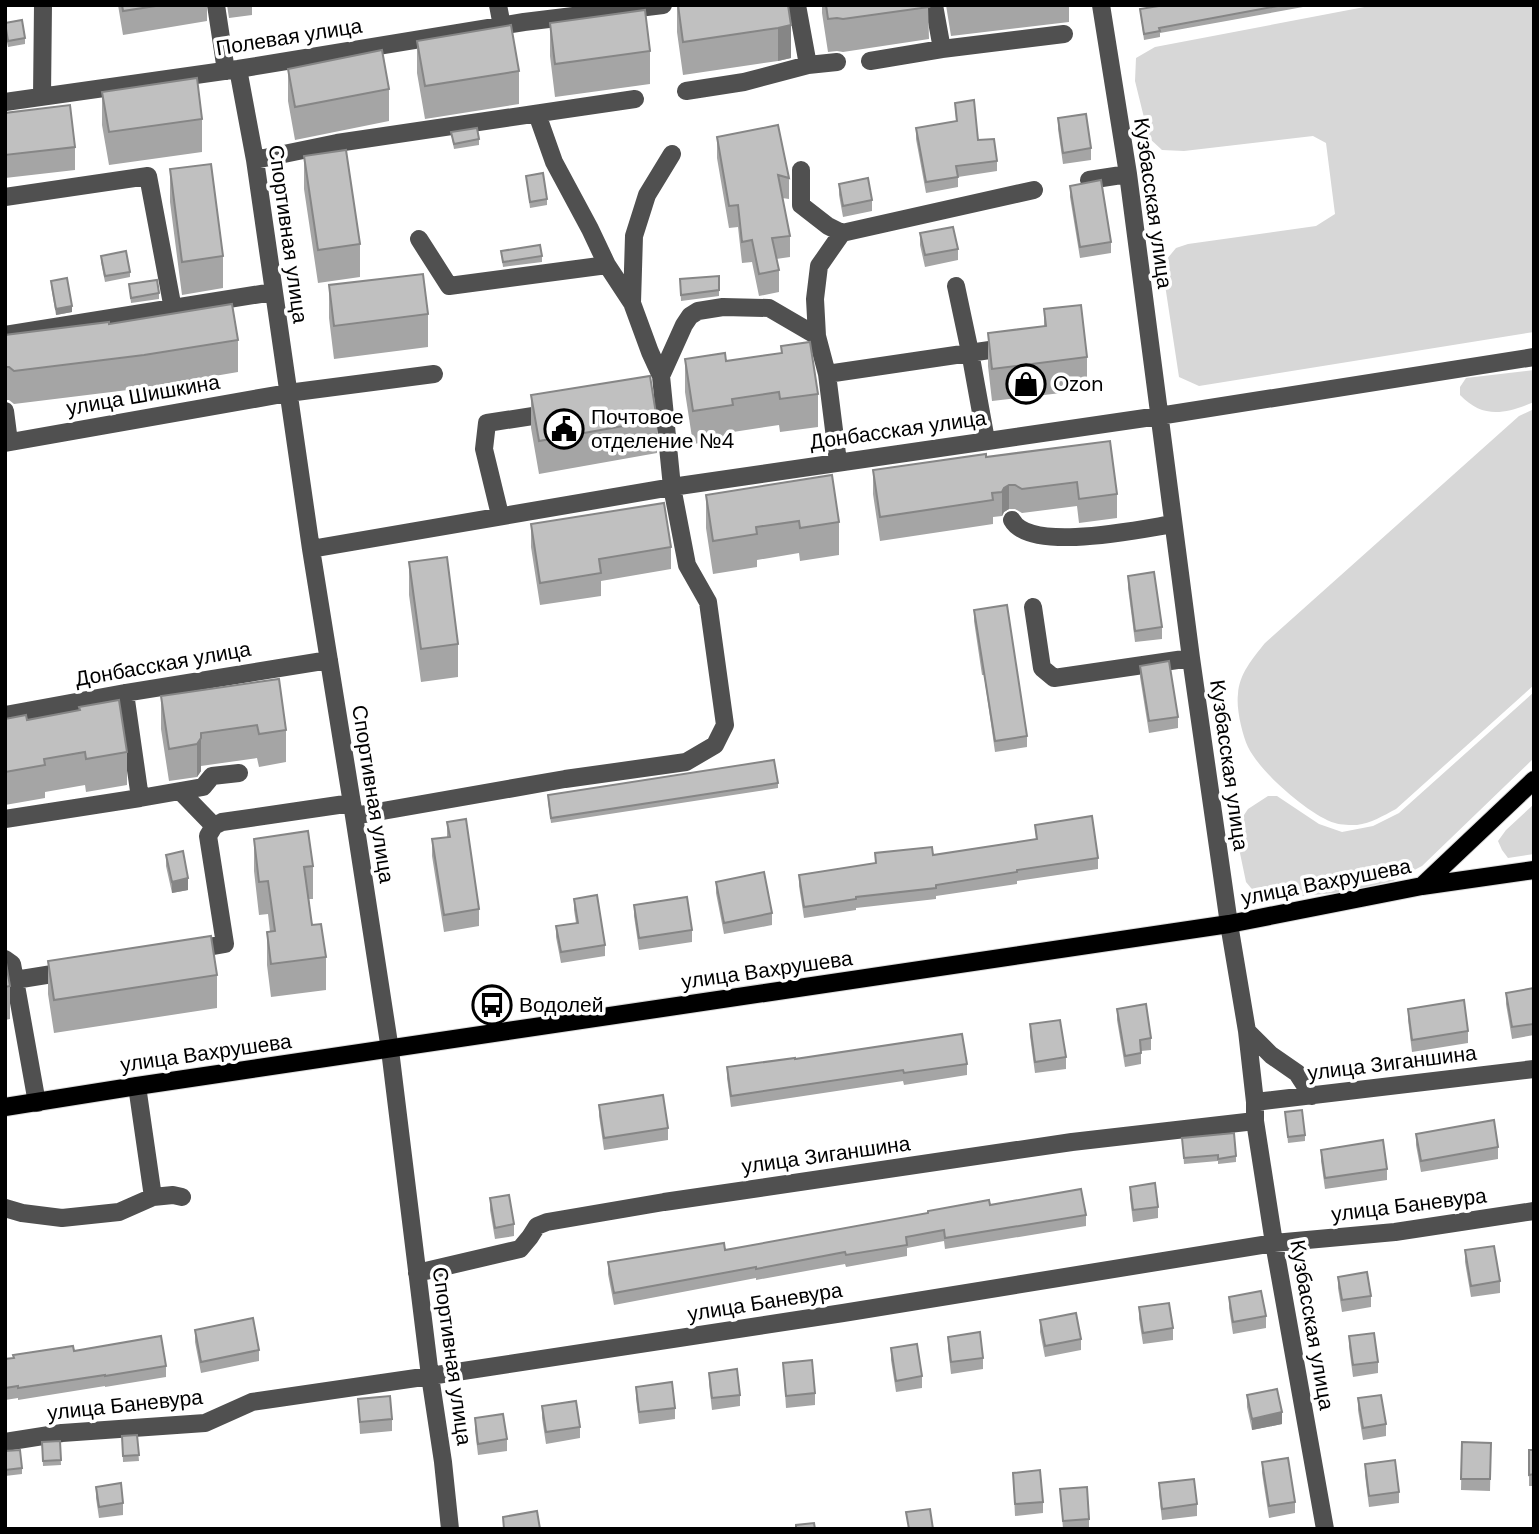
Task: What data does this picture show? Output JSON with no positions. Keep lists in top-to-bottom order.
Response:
{
  "streets": {
    "main road": ["улица Вахрушева"],
    "street": [
      "Полевая улица",
      "Кузбасская улица",
      "Спортивная улица",
      "улица Шишкина",
      "Донбасская улица",
      "улица Зиганшина",
      "улица Баневура"
    ]
  },
  "crossings": [
    ["Полевая улица", "Спортивная улица"],
    ["Кузбасская улица", "Донбасская улица"],
    ["Кузбасская улица", "улица Вахрушева"],
    ["Кузбасская улица", "улица Зиганшина"],
    ["Кузбасская улица", "улица Баневура"],
    ["Спортивная улица", "улица Шишкина"],
    ["Спортивная улица", "Донбасская улица"],
    ["Спортивная улица", "улица Вахрушева"],
    ["Спортивная улица", "улица Зиганшина"],
    ["Спортивная улица", "улица Баневура"]
  ],
  "places": {
    "shop": ["Ozon"],
    "public building": ["Почтовое отделение №4"],
    "bus stop": ["Водолей"]
  }
}
